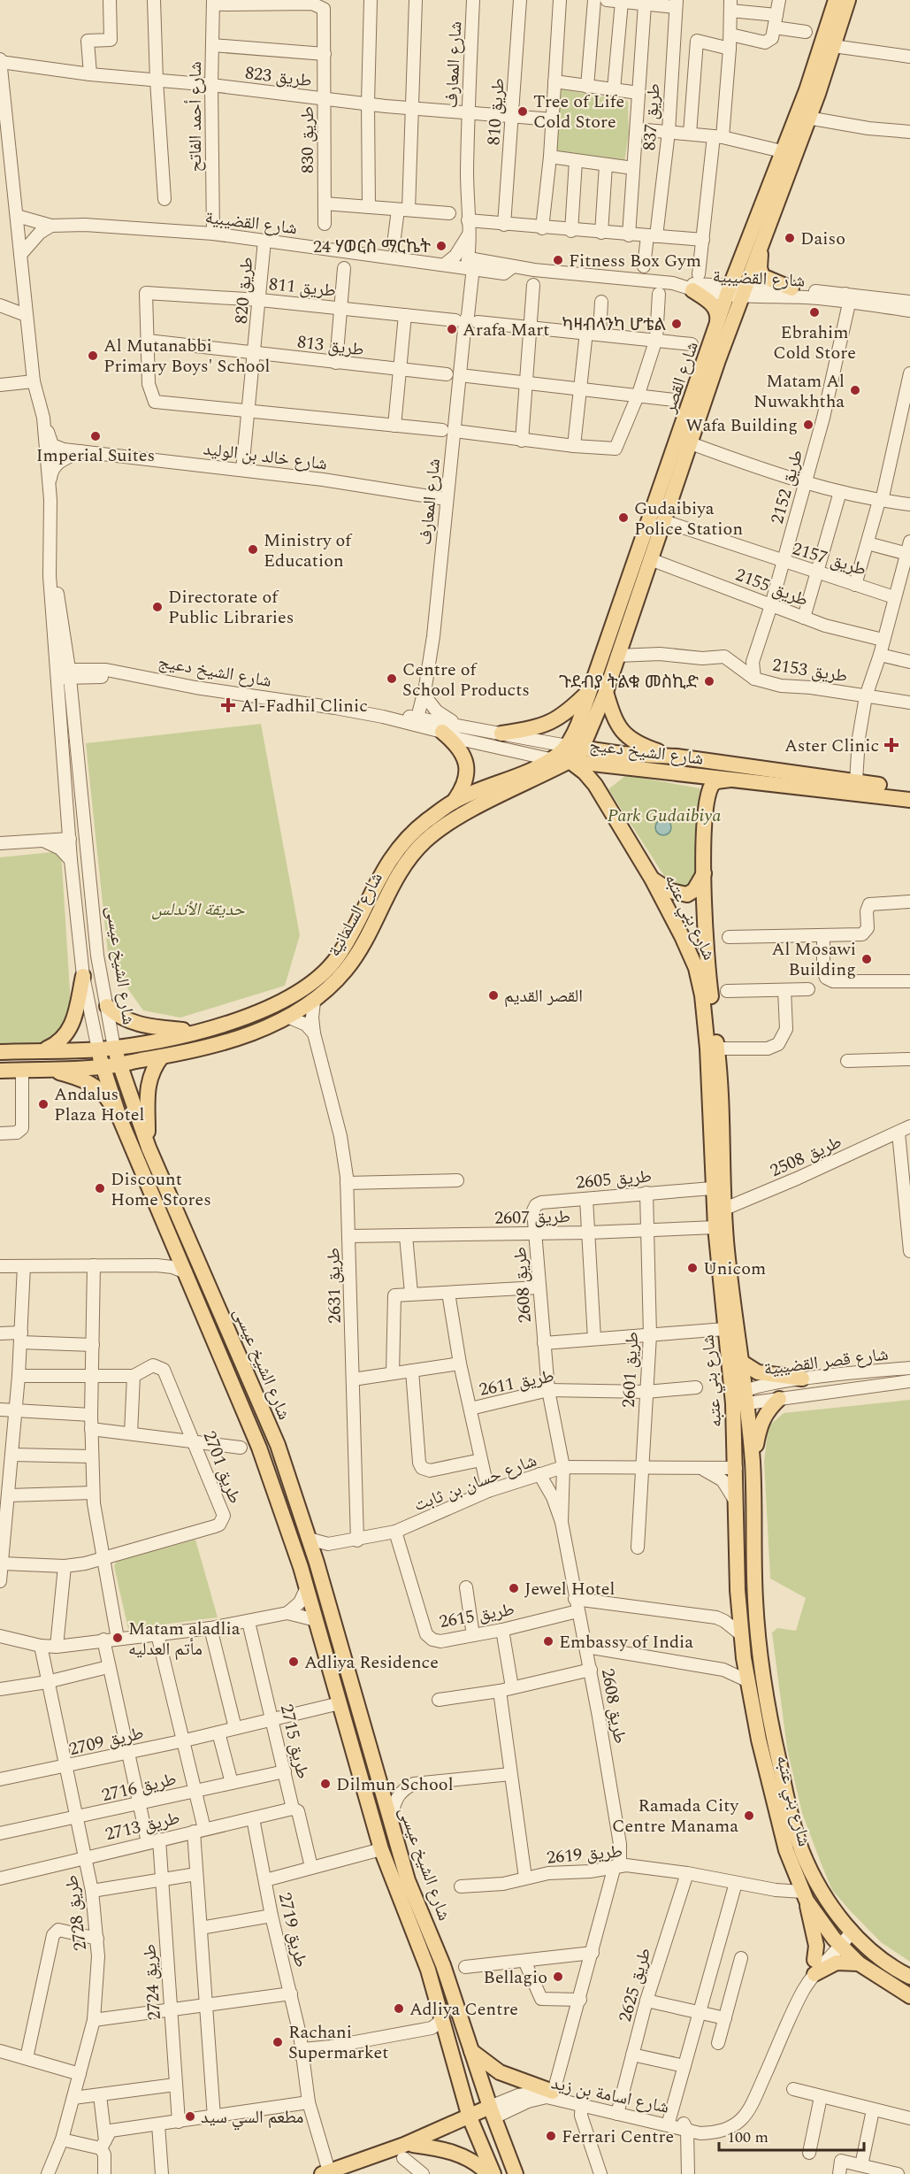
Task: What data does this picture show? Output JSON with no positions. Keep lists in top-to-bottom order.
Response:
{
  "streets": {
    "main road": [
      "شارع القصر",
      "شارع الشيخ دعيج",
      "شارع السلمانية",
      "شارع بني عتبه",
      "شارع الشيخ عيسى",
      "شارع اسامة بن زيد"
    ],
    "street": [
      "شارع المعارف",
      "طريق 823",
      "طريق 810",
      "شارع أحمد الفاتح",
      "طريق 837",
      "طريق 830",
      "شارع القضيبية",
      "طريق 811",
      "طريق 820",
      "طريق 813",
      "شارع خالد بن الوليد",
      "طريق 2152",
      "طريق 2157",
      "طريق 2155",
      "طريق 2153",
      "طريق 2508",
      "طريق 2605",
      "طريق 2607",
      "طريق 2608",
      "طريق 2631",
      "شارع قصر القضيبية",
      "طريق 2601",
      "طريق 2611",
      "طريق 2701",
      "شارع حسان بن ثابت",
      "طريق 2615",
      "طريق 2709",
      "طريق 2715",
      "طريق 2716",
      "طريق 2713",
      "طريق 2619",
      "طريق 2728",
      "طريق 2719",
      "طريق 2724",
      "طريق 2625"
    ]
  },
  "crossings": [
    ["شارع المعارف", "طريق 823"],
    ["شارع المعارف", "شارع القضيبية"],
    ["شارع المعارف", "طريق 811"],
    ["شارع المعارف", "شارع خالد بن الوليد"],
    ["شارع المعارف", "شارع الشيخ دعيج"],
    ["طريق 823", "طريق 810"],
    ["طريق 823", "شارع أحمد الفاتح"],
    ["طريق 823", "طريق 830"],
    ["طريق 823", "شارع الشيخ عيسى"],
    ["شارع أحمد الفاتح", "طريق 830"],
    ["شارع أحمد الفاتح", "شارع القضيبية"],
    ["شارع القضيبية", "طريق 820"],
    ["شارع القضيبية", "شارع القصر"],
    ["شارع القضيبية", "طريق 2152"],
    ["شارع القضيبية", "شارع الشيخ عيسى"],
    ["طريق 811", "طريق 820"],
    ["طريق 811", "طريق 813"],
    ["طريق 820", "طريق 813"],
    ["طريق 820", "شارع خالد بن الوليد"],
    ["شارع القصر", "طريق 2157"],
    ["شارع القصر", "طريق 2155"],
    ["شارع القصر", "طريق 2153"],
    ["شارع القصر", "شارع الشيخ دعيج"],
    ["شارع القصر", "شارع السلمانية"],
    ["شارع القصر", "شارع بني عتبه"],
    ["شارع خالد بن الوليد", "شارع الشيخ عيسى"],
    ["طريق 2152", "طريق 2157"],
    ["طريق 2152", "طريق 2155"],
    ["طريق 2152", "طريق 2153"],
    ["شارع الشيخ دعيج", "شارع السلمانية"],
    ["شارع الشيخ دعيج", "شارع بني عتبه"],
    ["شارع الشيخ دعيج", "شارع الشيخ عيسى"],
    ["شارع السلمانية", "شارع بني عتبه"],
    ["شارع السلمانية", "شارع الشيخ عيسى"],
    ["شارع السلمانية", "طريق 2631"],
    ["شارع بني عتبه", "طريق 2508"],
    ["شارع بني عتبه", "طريق 2605"],
    ["شارع بني عتبه", "طريق 2607"],
    ["شارع بني عتبه", "شارع قصر القضيبية"],
    ["شارع بني عتبه", "شارع حسان بن ثابت"],
    ["شارع بني عتبه", "طريق 2615"],
    ["شارع بني عتبه", "طريق 2619"],
    ["شارع بني عتبه", "شارع اسامة بن زيد"],
    ["شارع الشيخ عيسى", "شارع حسان بن ثابت"],
    ["شارع الشيخ عيسى", "طريق 2709"],
    ["شارع الشيخ عيسى", "شارع اسامة بن زيد"],
    ["طريق 2508", "طريق 2607"],
    ["طريق 2605", "طريق 2607"],
    ["طريق 2605", "طريق 2608"],
    ["طريق 2605", "طريق 2601"],
    ["طريق 2607", "طريق 2608"],
    ["طريق 2607", "طريق 2631"],
    ["طريق 2607", "طريق 2601"],
    ["طريق 2608", "طريق 2611"],
    ["طريق 2608", "شارع حسان بن ثابت"],
    ["طريق 2608", "طريق 2615"],
    ["طريق 2608", "طريق 2619"],
    ["طريق 2608", "شارع اسامة بن زيد"],
    ["طريق 2631", "شارع حسان بن ثابت"],
    ["طريق 2601", "طريق 2611"],
    ["طريق 2601", "شارع حسان بن ثابت"],
    ["شارع حسان بن ثابت", "طريق 2615"],
    ["طريق 2709", "طريق 2715"],
    ["طريق 2709", "طريق 2728"],
    ["طريق 2709", "طريق 2724"],
    ["طريق 2715", "طريق 2716"],
    ["طريق 2715", "طريق 2713"],
    ["طريق 2716", "طريق 2728"],
    ["طريق 2716", "طريق 2724"],
    ["طريق 2713", "طريق 2728"],
    ["طريق 2713", "طريق 2719"],
    ["طريق 2713", "طريق 2724"],
    ["طريق 2619", "طريق 2625"],
    ["طريق 2719", "شارع اسامة بن زيد"],
    ["طريق 2625", "شارع اسامة بن زيد"]
  ],
  "parks": ["Park Gudaibiya", "حديقة الأندلس"],
  "places": {
    "other": [
      "Tree of Life Cold Store",
      "Daiso",
      "24 ሃወርስ ማርኬት",
      "Fitness Box Gym",
      "Ebrahim Cold Store",
      "ካዛብላንካ ሆቴል",
      "Arafa Mart",
      "Al Mutanabbi Primary Boys' School",
      "Matam Al Nuwakhtha",
      "Wafa Building",
      "Imperial Suites",
      "Gudaibiya Police Station",
      "Ministry of Education",
      "Directorate of Public Libraries",
      "Centre of School Products",
      "ጉደብያ ትልቁ መስኪድ",
      "Al Mosawi Building",
      "القصر القديم",
      "Andalus Plaza Hotel",
      "Discount Home Stores",
      "Unicom",
      "Jewel Hotel",
      "Matam aladlia مأتم العدليه",
      "Embassy of India",
      "Adliya Residence",
      "Dilmun School",
      "Ramada City Centre Manama",
      "Bellagio",
      "Adliya Centre",
      "Rachani Supermarket",
      "مطعم السي سيد",
      "Ferrari Centre"
    ],
    "health": ["Al-Fadhil Clinic", "Aster Clinic"]
  },
  "scale_bar": "100 m"
}
